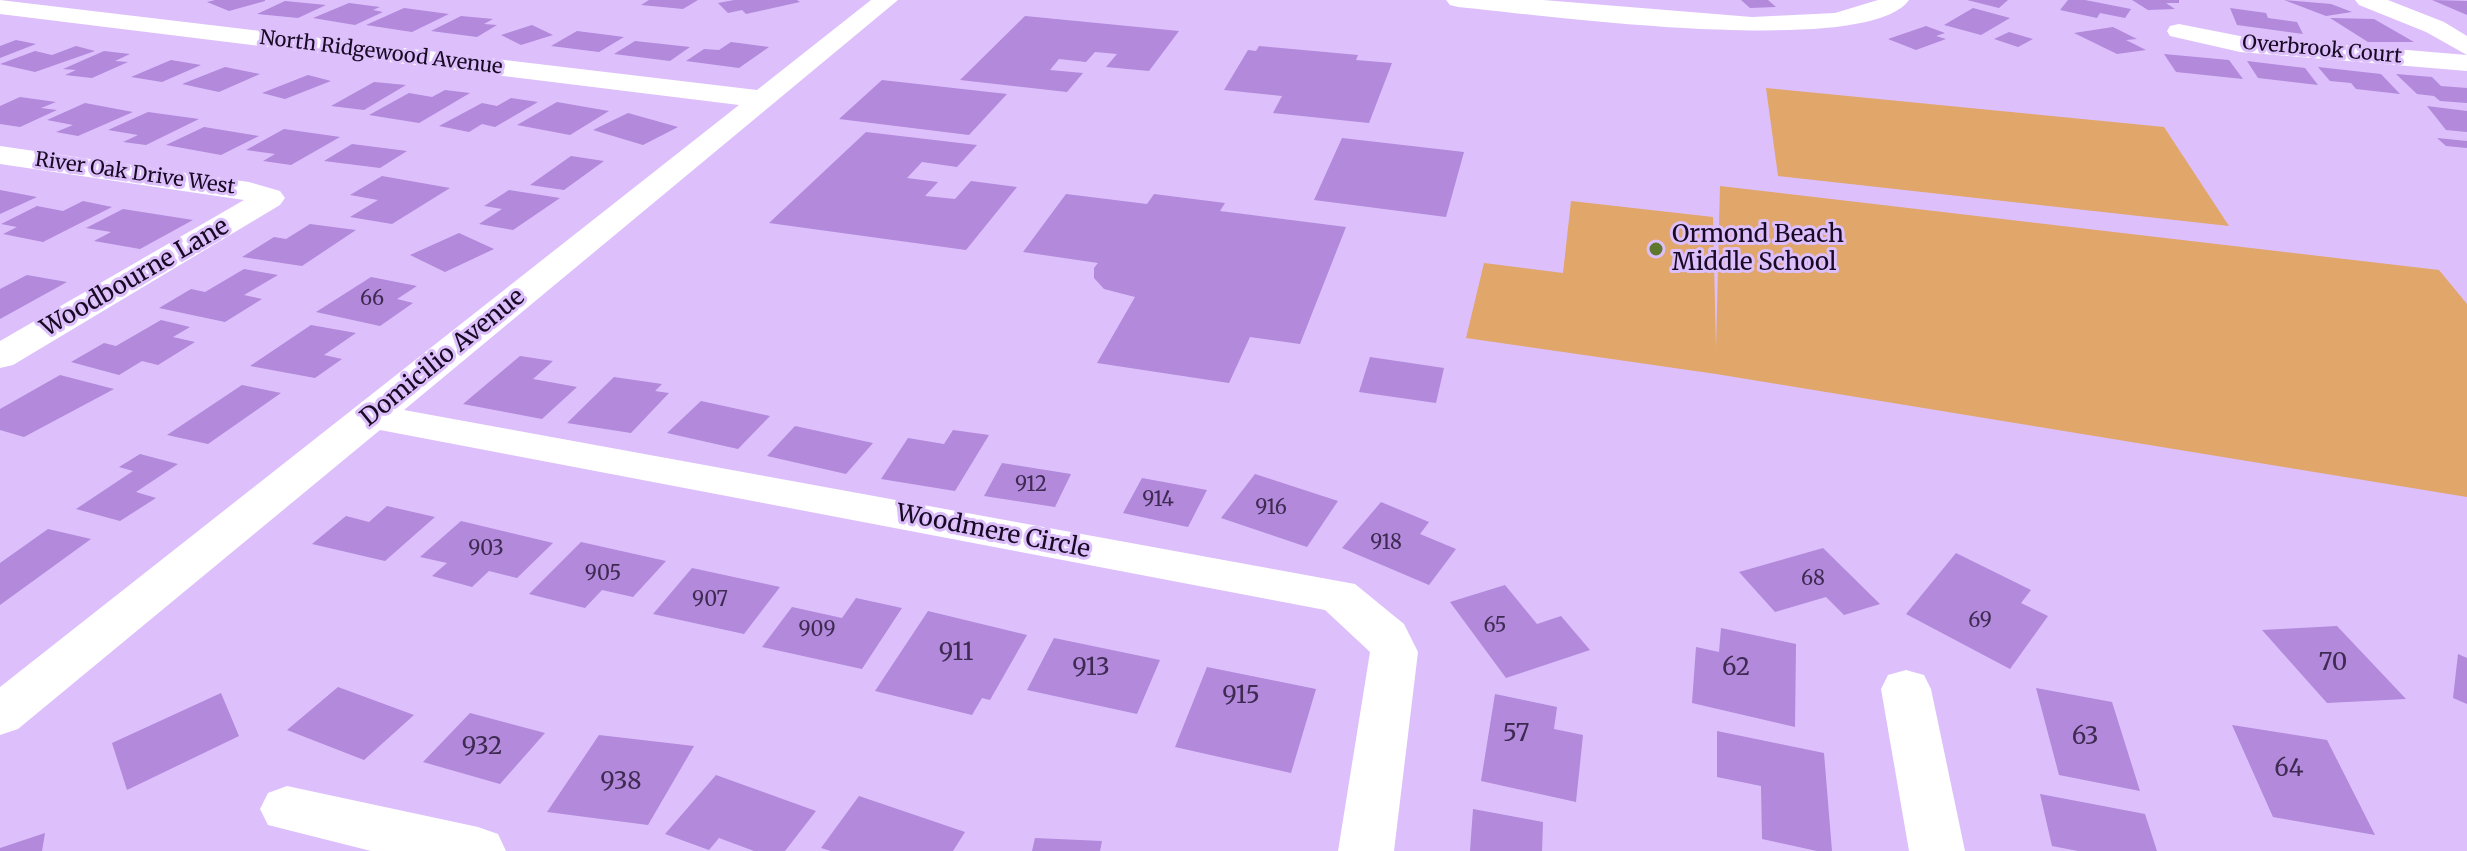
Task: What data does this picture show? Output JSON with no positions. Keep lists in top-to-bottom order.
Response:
{
  "streets": {
    "street": [
      "Overbrook Court",
      "North Ridgewood Avenue",
      "River Oak Drive West",
      "Woodbourne Lane",
      "Domicilio Avenue",
      "Woodmere Circle"
    ]
  },
  "crossings": [
    ["North Ridgewood Avenue", "Domicilio Avenue"],
    ["River Oak Drive West", "Woodbourne Lane"],
    ["Domicilio Avenue", "Woodmere Circle"]
  ],
  "places": ["Ormond Beach Middle School"],
  "house_numbers": [
    "66",
    "912",
    "914",
    "916",
    "918",
    "903",
    "905",
    "68",
    "907",
    "69",
    "65",
    "909",
    "911",
    "70",
    "913",
    "62",
    "915",
    "57",
    "63",
    "932",
    "64",
    "938"
  ]
}
